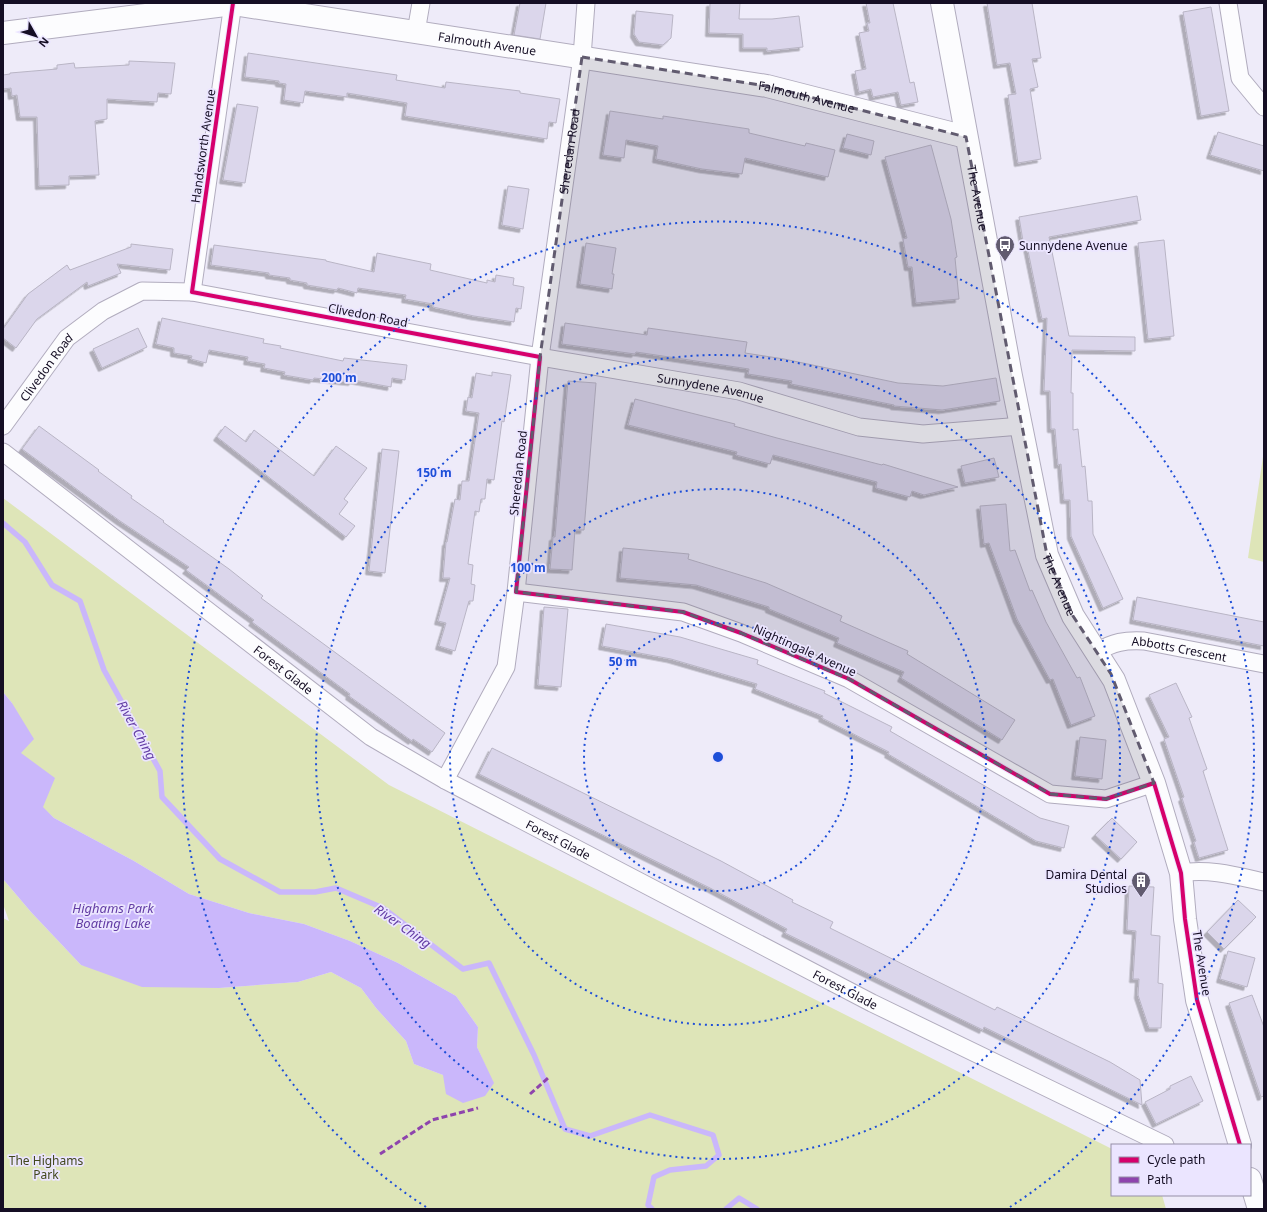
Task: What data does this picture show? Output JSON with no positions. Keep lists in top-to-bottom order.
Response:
{
  "streets": {
    "street": [
      "Falmouth Avenue",
      "Handsworth Avenue",
      "Sheredan Road",
      "The Avenue",
      "Clivedon Road",
      "Sunnydene Avenue",
      "Abbotts Crescent",
      "Nightingale Avenue",
      "Forest Glade"
    ]
  },
  "crossings": [
    ["Falmouth Avenue", "Handsworth Avenue"],
    ["Falmouth Avenue", "Sheredan Road"],
    ["Falmouth Avenue", "The Avenue"],
    ["Handsworth Avenue", "Clivedon Road"],
    ["Sheredan Road", "Clivedon Road"],
    ["Sheredan Road", "Sunnydene Avenue"],
    ["Sheredan Road", "Nightingale Avenue"],
    ["Sheredan Road", "Forest Glade"],
    ["The Avenue", "Sunnydene Avenue"],
    ["The Avenue", "Abbotts Crescent"],
    ["The Avenue", "Nightingale Avenue"],
    ["Clivedon Road", "Sunnydene Avenue"]
  ],
  "water": ["River Ching", "Highams Park Boating Lake"],
  "parks": ["The Highams Park"],
  "places": {
    "bus stop": ["Sunnydene Avenue"],
    "building": ["Damira Dental Studios"]
  },
  "legend": ["Cycle path", "Path"],
  "north": "bottom right",
  "rings": [
    "200 m",
    "150 m",
    "100 m",
    "50 m"
  ]
}
